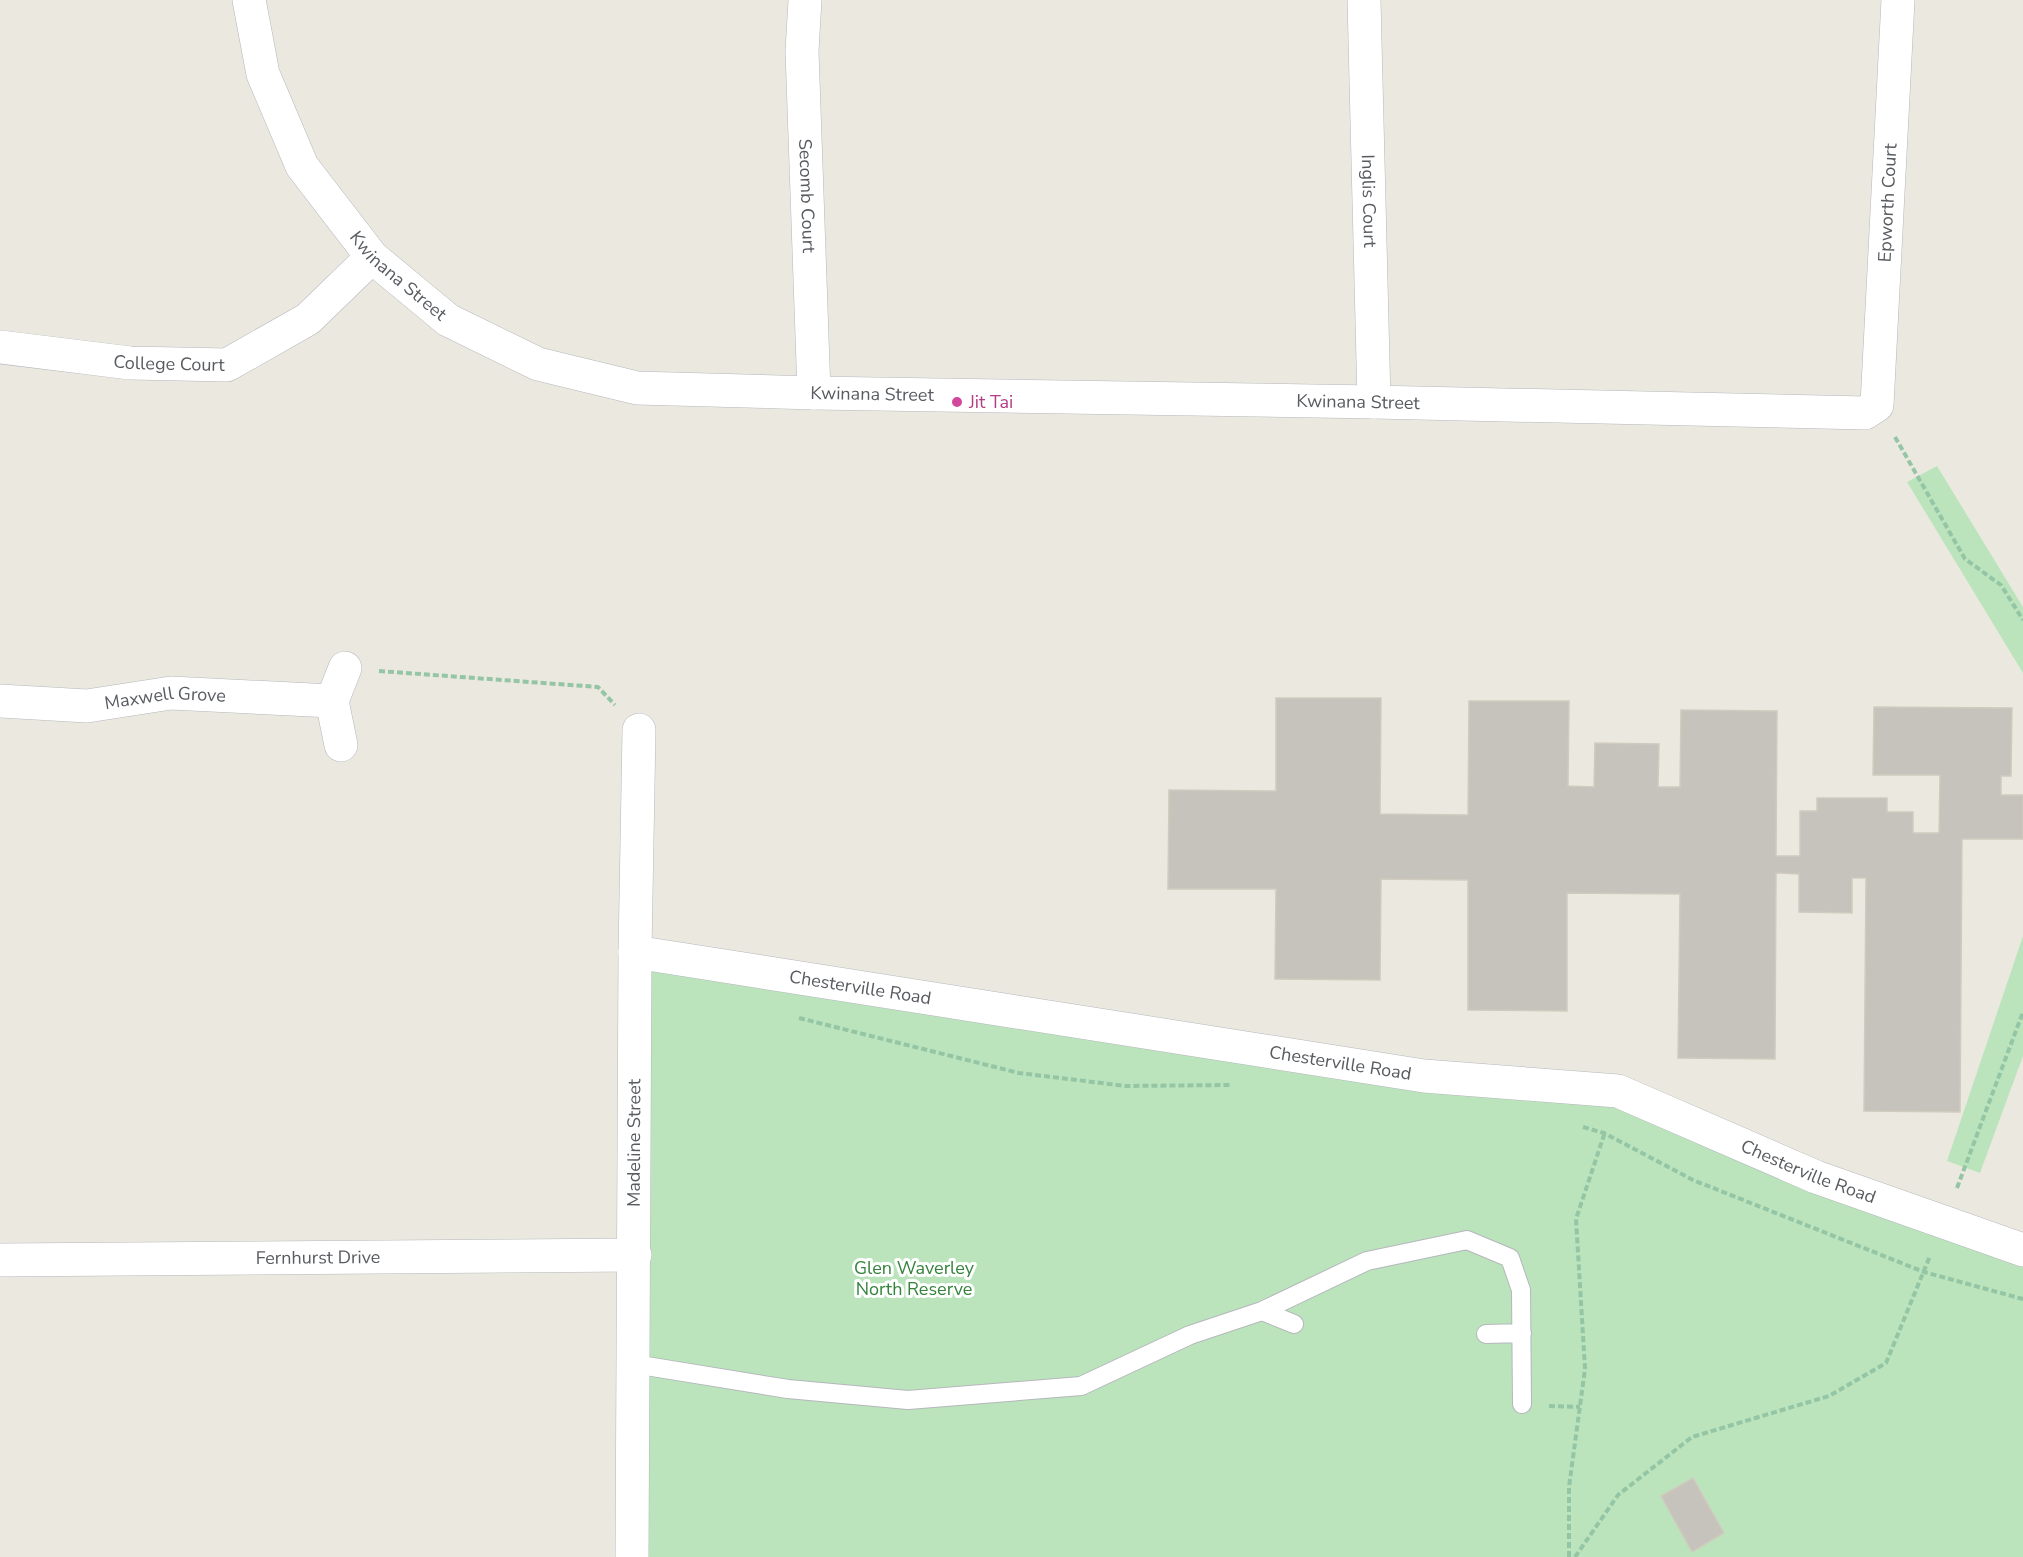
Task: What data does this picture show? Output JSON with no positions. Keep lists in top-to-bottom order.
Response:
{
  "streets": {
    "street": [
      "Secomb Court",
      "Inglis Court",
      "Epworth Court",
      "Kwinana Street",
      "College Court",
      "Maxwell Grove",
      "Chesterville Road",
      "Madeline Street",
      "Fernhurst Drive"
    ]
  },
  "crossings": [
    ["Secomb Court", "Kwinana Street"],
    ["Inglis Court", "Kwinana Street"],
    ["Epworth Court", "Kwinana Street"],
    ["Kwinana Street", "College Court"],
    ["Chesterville Road", "Madeline Street"],
    ["Madeline Street", "Fernhurst Drive"]
  ],
  "parks": ["Glen Waverley North Reserve"],
  "places": ["Jit Tai"]
}
